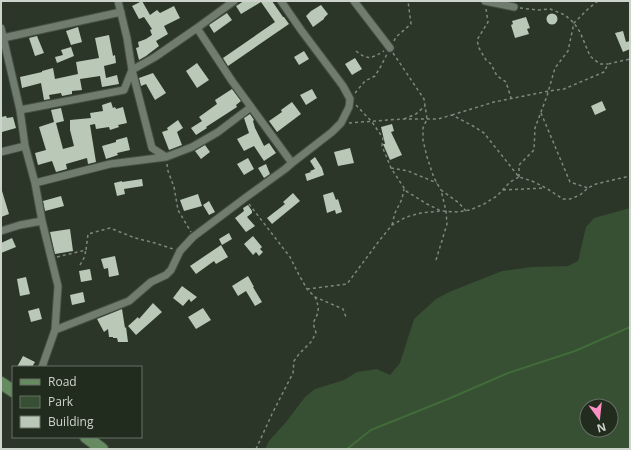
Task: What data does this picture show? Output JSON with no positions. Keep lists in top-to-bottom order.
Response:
{
  "legend": ["Road", "Park", "Building"],
  "north": "bottom"
}
